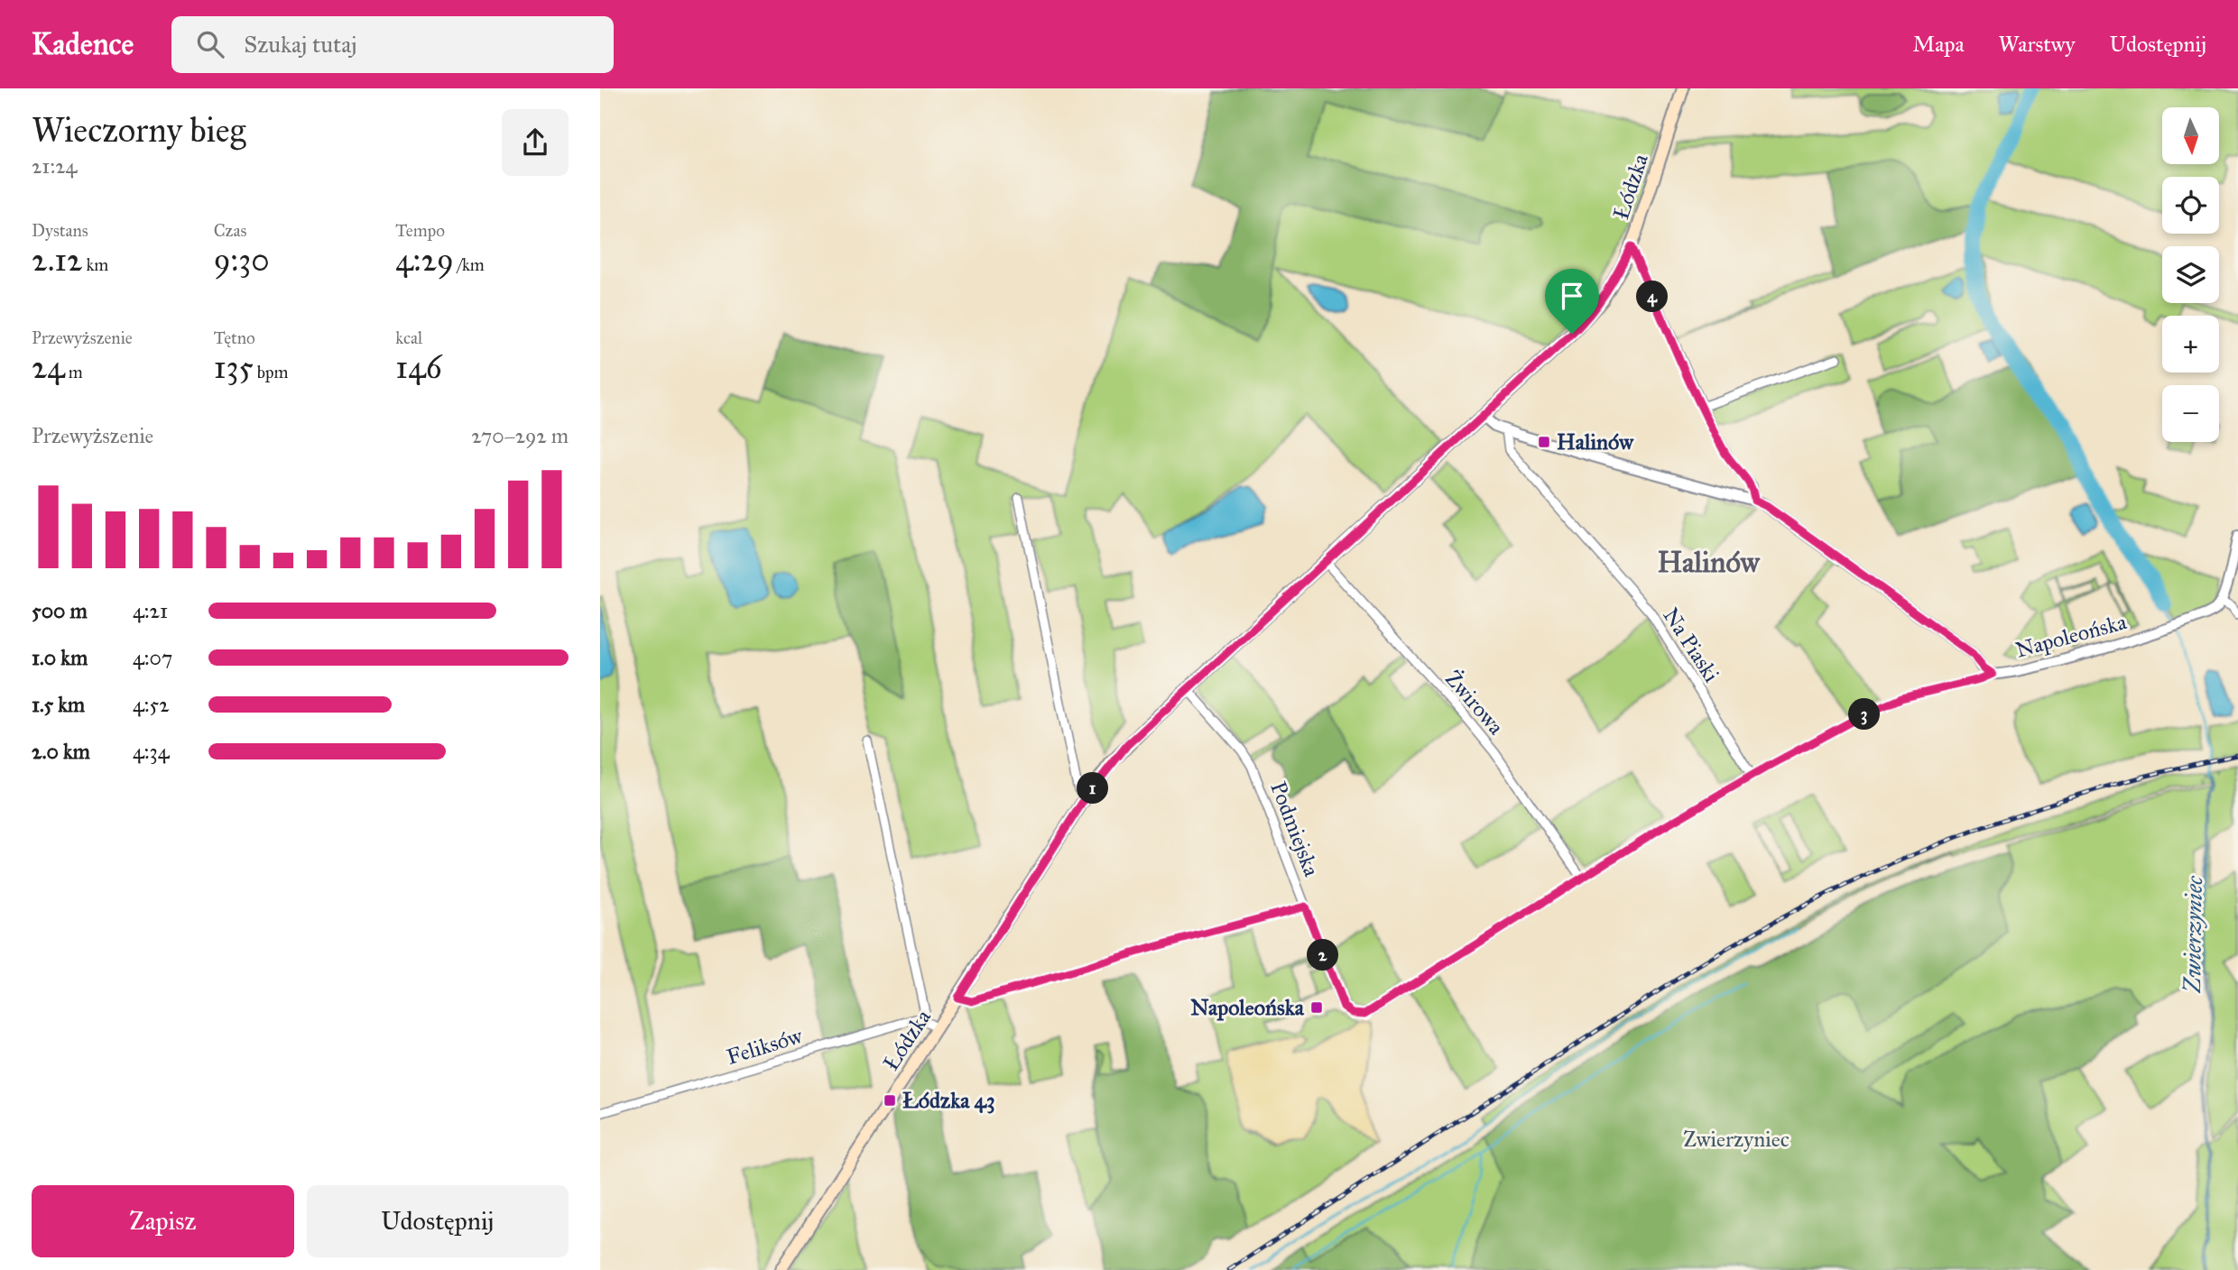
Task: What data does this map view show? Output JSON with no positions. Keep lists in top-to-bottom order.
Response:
{
  "streets": {
    "main road": ["Łódzka"],
    "street": [
      "Napoleońska",
      "Na Piaski",
      "Żwirowa",
      "Podmiejska",
      "Feliksów"
    ]
  },
  "crossings": [
    ["Łódzka", "Żwirowa"],
    ["Łódzka", "Podmiejska"],
    ["Napoleońska", "Na Piaski"],
    ["Napoleońska", "Żwirowa"],
    ["Napoleońska", "Podmiejska"]
  ],
  "districts": ["Halinów"],
  "water": ["Zwierzyniec"],
  "parks": ["Zwierzyniec"],
  "places": {
    "transit": ["Halinów", "Napoleońska", "Łódzka 43"]
  },
  "north": "bottom",
  "page": {
    "header": "Kadence",
    "search": "Szukaj tutaj",
    "nav": ["Mapa", "Warstwy", "Udostępnij"],
    "heading": ["Wieczorny bieg", "21:24"],
    "map_buttons": ["+", "−"],
    "stats": [
      ["Dystans", "2.12 km"],
      ["Czas", "9:30"],
      ["Tempo", "4:29 /km"],
      ["Przewyższenie", "24 m"],
      ["Tętno", "135 bpm"],
      ["kcal", "146"]
    ],
    "pins": [
      "4",
      "3",
      "1",
      "2"
    ],
    "chart": ["Przewyższenie", "270–292 m"],
    "list": [
      {
        "name": "500 m",
        "note": "4:21"
      },
      {
        "name": "1.0 km",
        "note": "4:07"
      },
      {
        "name": "1.5 km",
        "note": "4:52"
      },
      {
        "name": "2.0 km",
        "note": "4:34"
      }
    ],
    "buttons": ["Zapisz", "Udostępnij"]
  }
}
